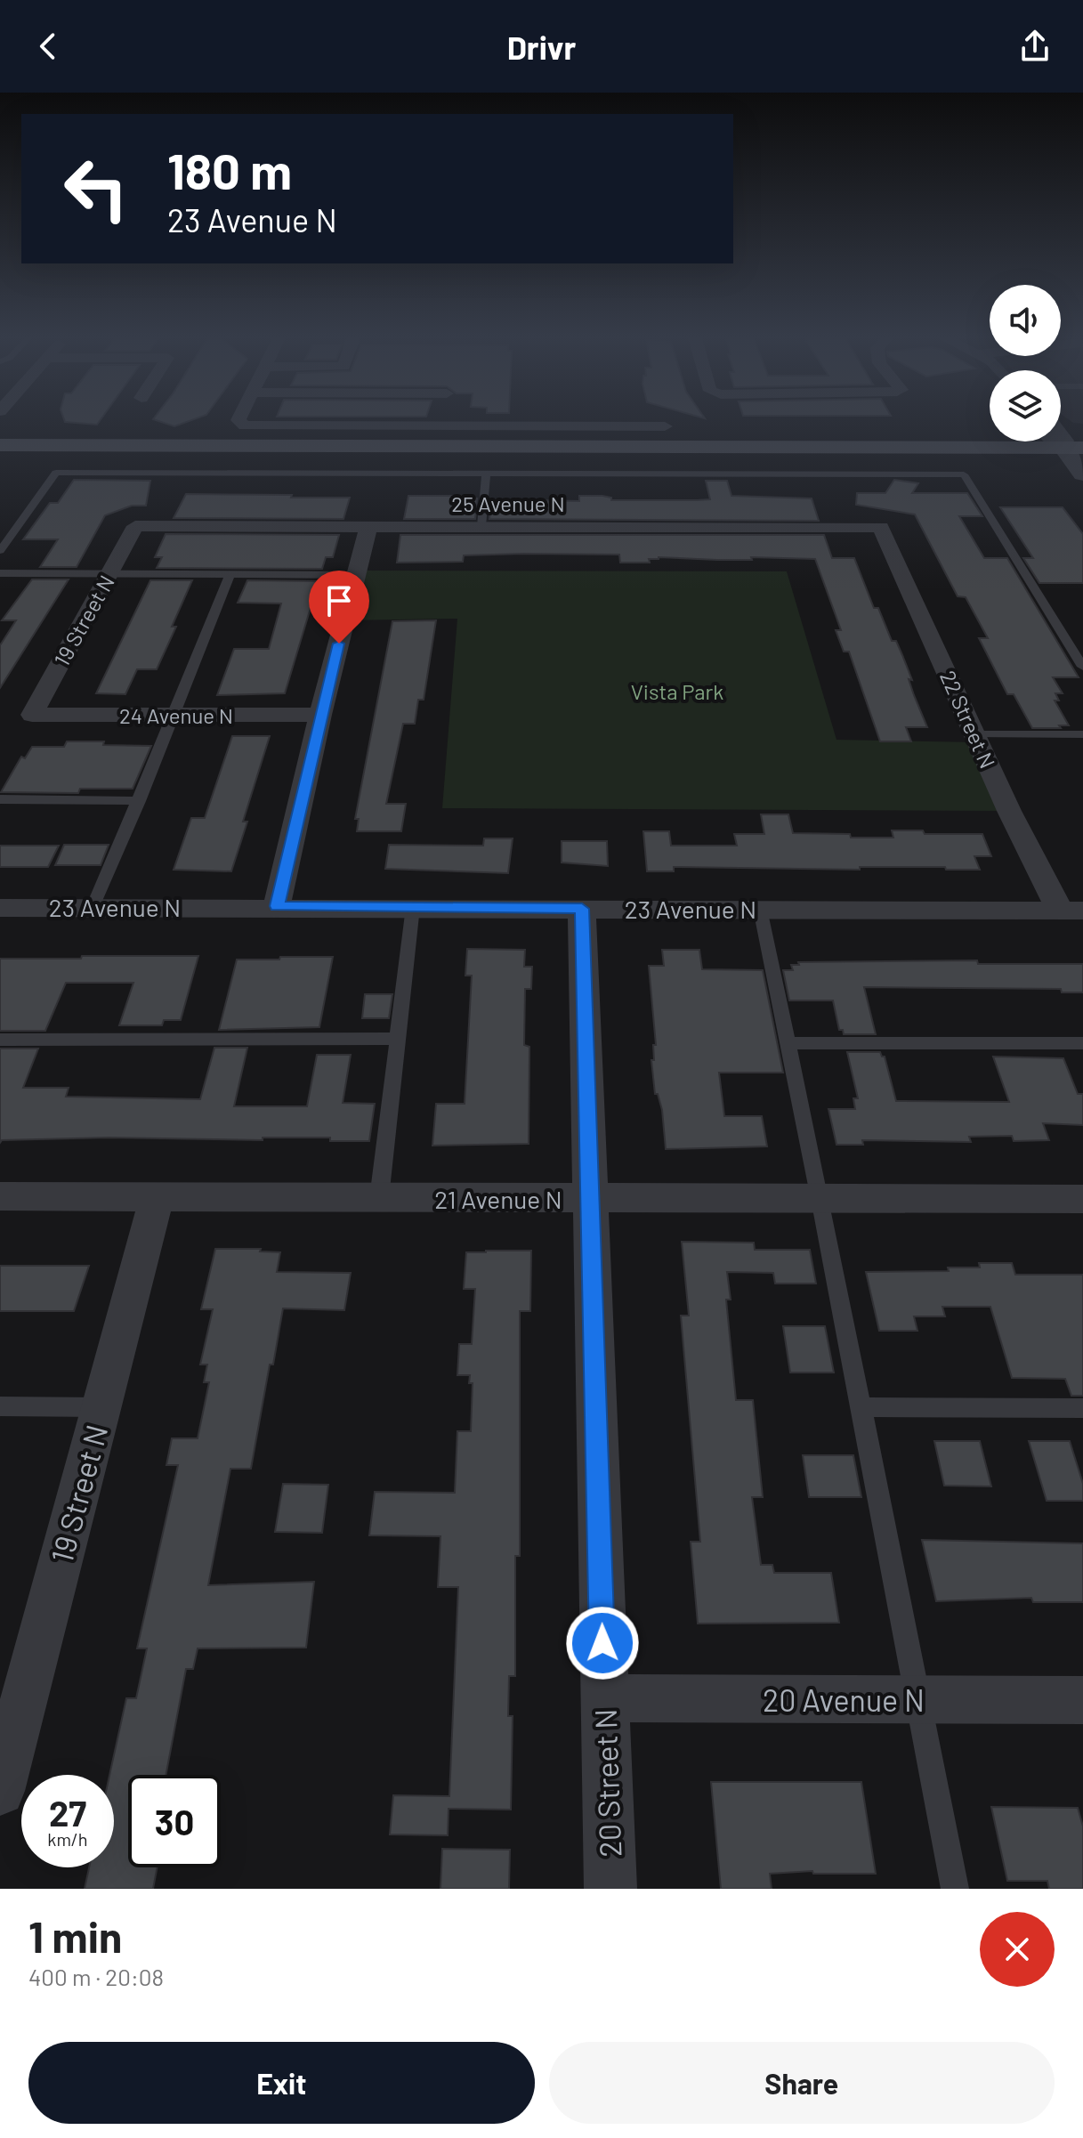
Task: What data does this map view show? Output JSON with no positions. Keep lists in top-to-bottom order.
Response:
{
  "streets": {
    "street": [
      "25 Avenue N",
      "19 Street N",
      "24 Avenue N",
      "22 Street N",
      "23 Avenue N",
      "21 Avenue N",
      "20 Avenue N",
      "20 Street N"
    ]
  },
  "crossings": [
    ["25 Avenue N", "19 Street N"],
    ["25 Avenue N", "22 Street N"],
    ["19 Street N", "24 Avenue N"],
    ["19 Street N", "21 Avenue N"],
    ["22 Street N", "23 Avenue N"],
    ["23 Avenue N", "20 Street N"],
    ["21 Avenue N", "20 Street N"],
    ["20 Avenue N", "20 Street N"]
  ],
  "parks": ["Vista Park"],
  "page": {
    "header": "Drivr",
    "turn": ["180 m", "23 Avenue N"],
    "speed": "27 km/h",
    "limit": "30",
    "heading": ["1 min", "400 m · 20:08"],
    "buttons": ["Exit", "Share"]
  }
}
